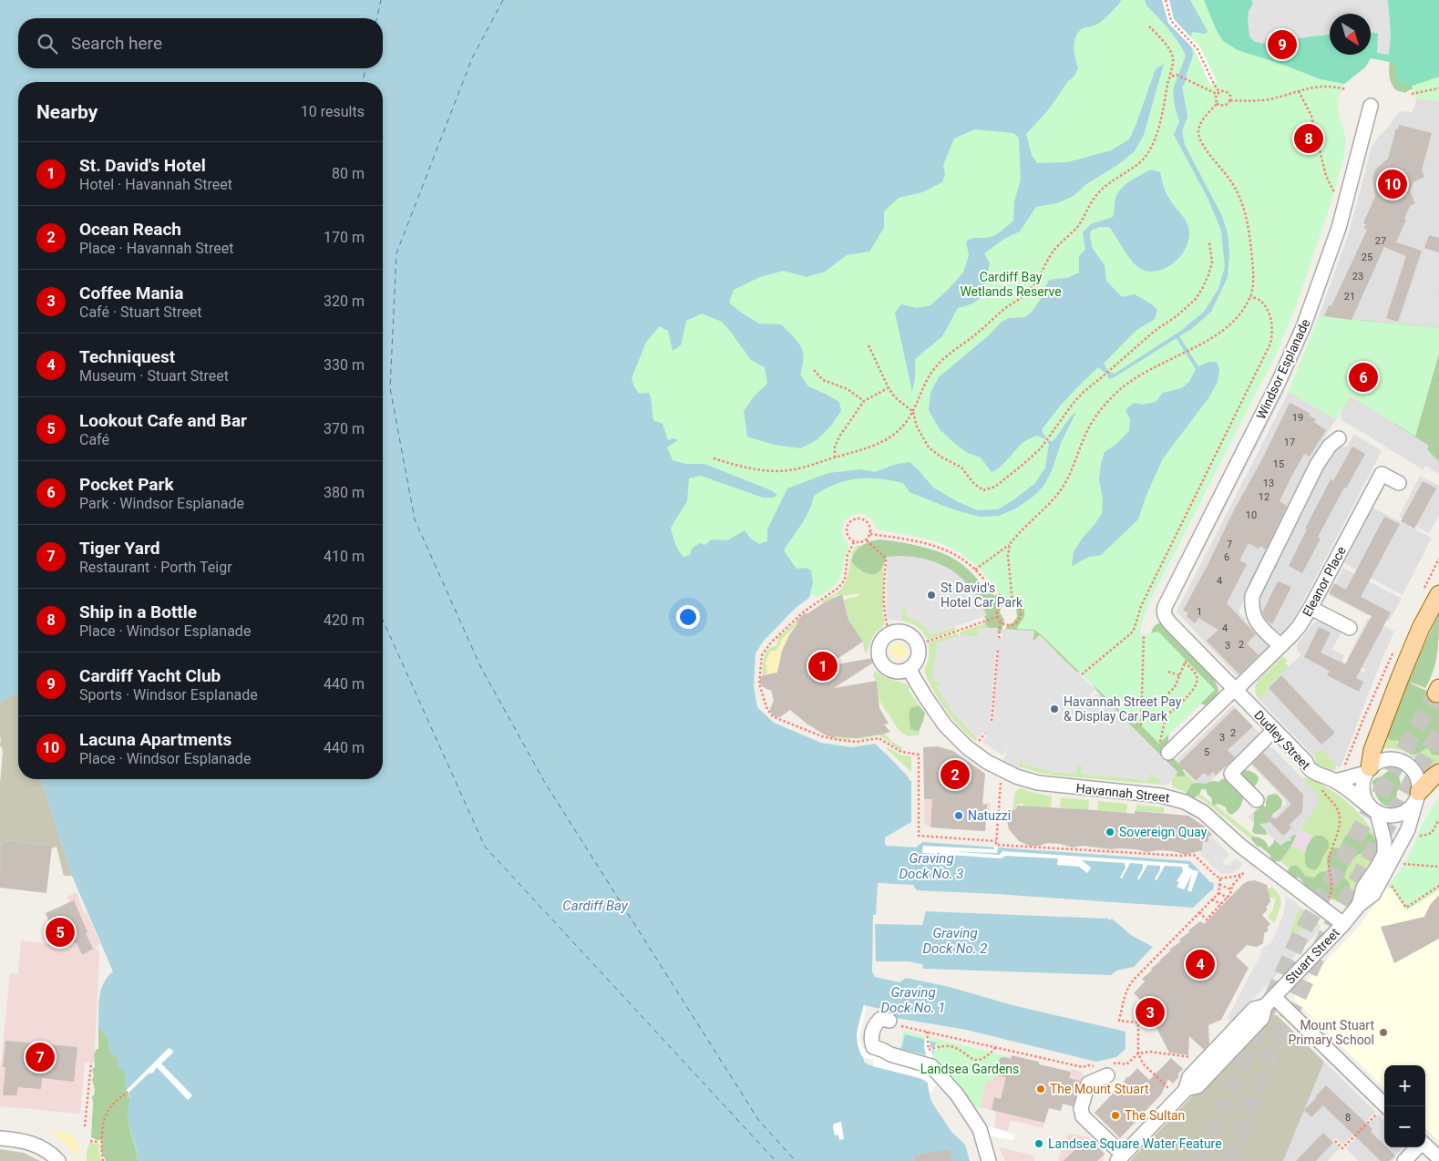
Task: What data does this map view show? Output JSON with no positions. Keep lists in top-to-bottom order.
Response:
{
  "streets": {
    "street": [
      "Windsor Esplanade",
      "Eleanor Place",
      "Dudley Street",
      "Havannah Street",
      "Stuart Street"
    ]
  },
  "crossings": [
    ["Windsor Esplanade", "Dudley Street"],
    ["Eleanor Place", "Dudley Street"],
    ["Dudley Street", "Stuart Street"],
    ["Havannah Street", "Stuart Street"]
  ],
  "water": [
    "Graving Dock No. 3",
    "Cardiff Bay",
    "Graving Dock No. 2",
    "Graving Dock No. 1"
  ],
  "parks": ["Cardiff Bay Wetlands Reserve", "Landsea Gardens"],
  "places": [
    "St David's Hotel Car Park",
    "Havannah Street Pay & Display Car Park",
    "Natuzzi",
    "Sovereign Quay",
    "Mount Stuart Primary School",
    "The Mount Stuart",
    "The Sultan",
    "Landsea Square Water Feature"
  ],
  "house_numbers": [
    "27",
    "25",
    "23",
    "21",
    "19",
    "17",
    "15",
    "13",
    "12",
    "10",
    "7",
    "6",
    "4",
    "1",
    "4",
    "2",
    "3",
    "2",
    "3",
    "5",
    "8"
  ],
  "north": "bottom right",
  "page": {
    "search": "Search here",
    "pins": [
      "9",
      "8",
      "10",
      "6",
      "1",
      "2",
      "5",
      "4",
      "3",
      "7"
    ],
    "heading": ["Nearby", "10 results"],
    "list": [
      {
        "mark": "1",
        "name": "St. David's Hotel",
        "note": "Hotel · Havannah Street",
        "value": "80 m"
      },
      {
        "mark": "2",
        "name": "Ocean Reach",
        "note": "Place · Havannah Street",
        "value": "170 m"
      },
      {
        "mark": "3",
        "name": "Coffee Mania",
        "note": "Café · Stuart Street",
        "value": "320 m"
      },
      {
        "mark": "4",
        "name": "Techniquest",
        "note": "Museum · Stuart Street",
        "value": "330 m"
      },
      {
        "mark": "5",
        "name": "Lookout Cafe and Bar",
        "note": "Café",
        "value": "370 m"
      },
      {
        "mark": "6",
        "name": "Pocket Park",
        "note": "Park · Windsor Esplanade",
        "value": "380 m"
      },
      {
        "mark": "7",
        "name": "Tiger Yard",
        "note": "Restaurant · Porth Teigr",
        "value": "410 m"
      },
      {
        "mark": "8",
        "name": "Ship in a Bottle",
        "note": "Place · Windsor Esplanade",
        "value": "420 m"
      },
      {
        "mark": "9",
        "name": "Cardiff Yacht Club",
        "note": "Sports · Windsor Esplanade",
        "value": "440 m"
      },
      {
        "mark": "10",
        "name": "Lacuna Apartments",
        "note": "Place · Windsor Esplanade",
        "value": "440 m"
      }
    ],
    "map_buttons": ["+", "−"]
  }
}
